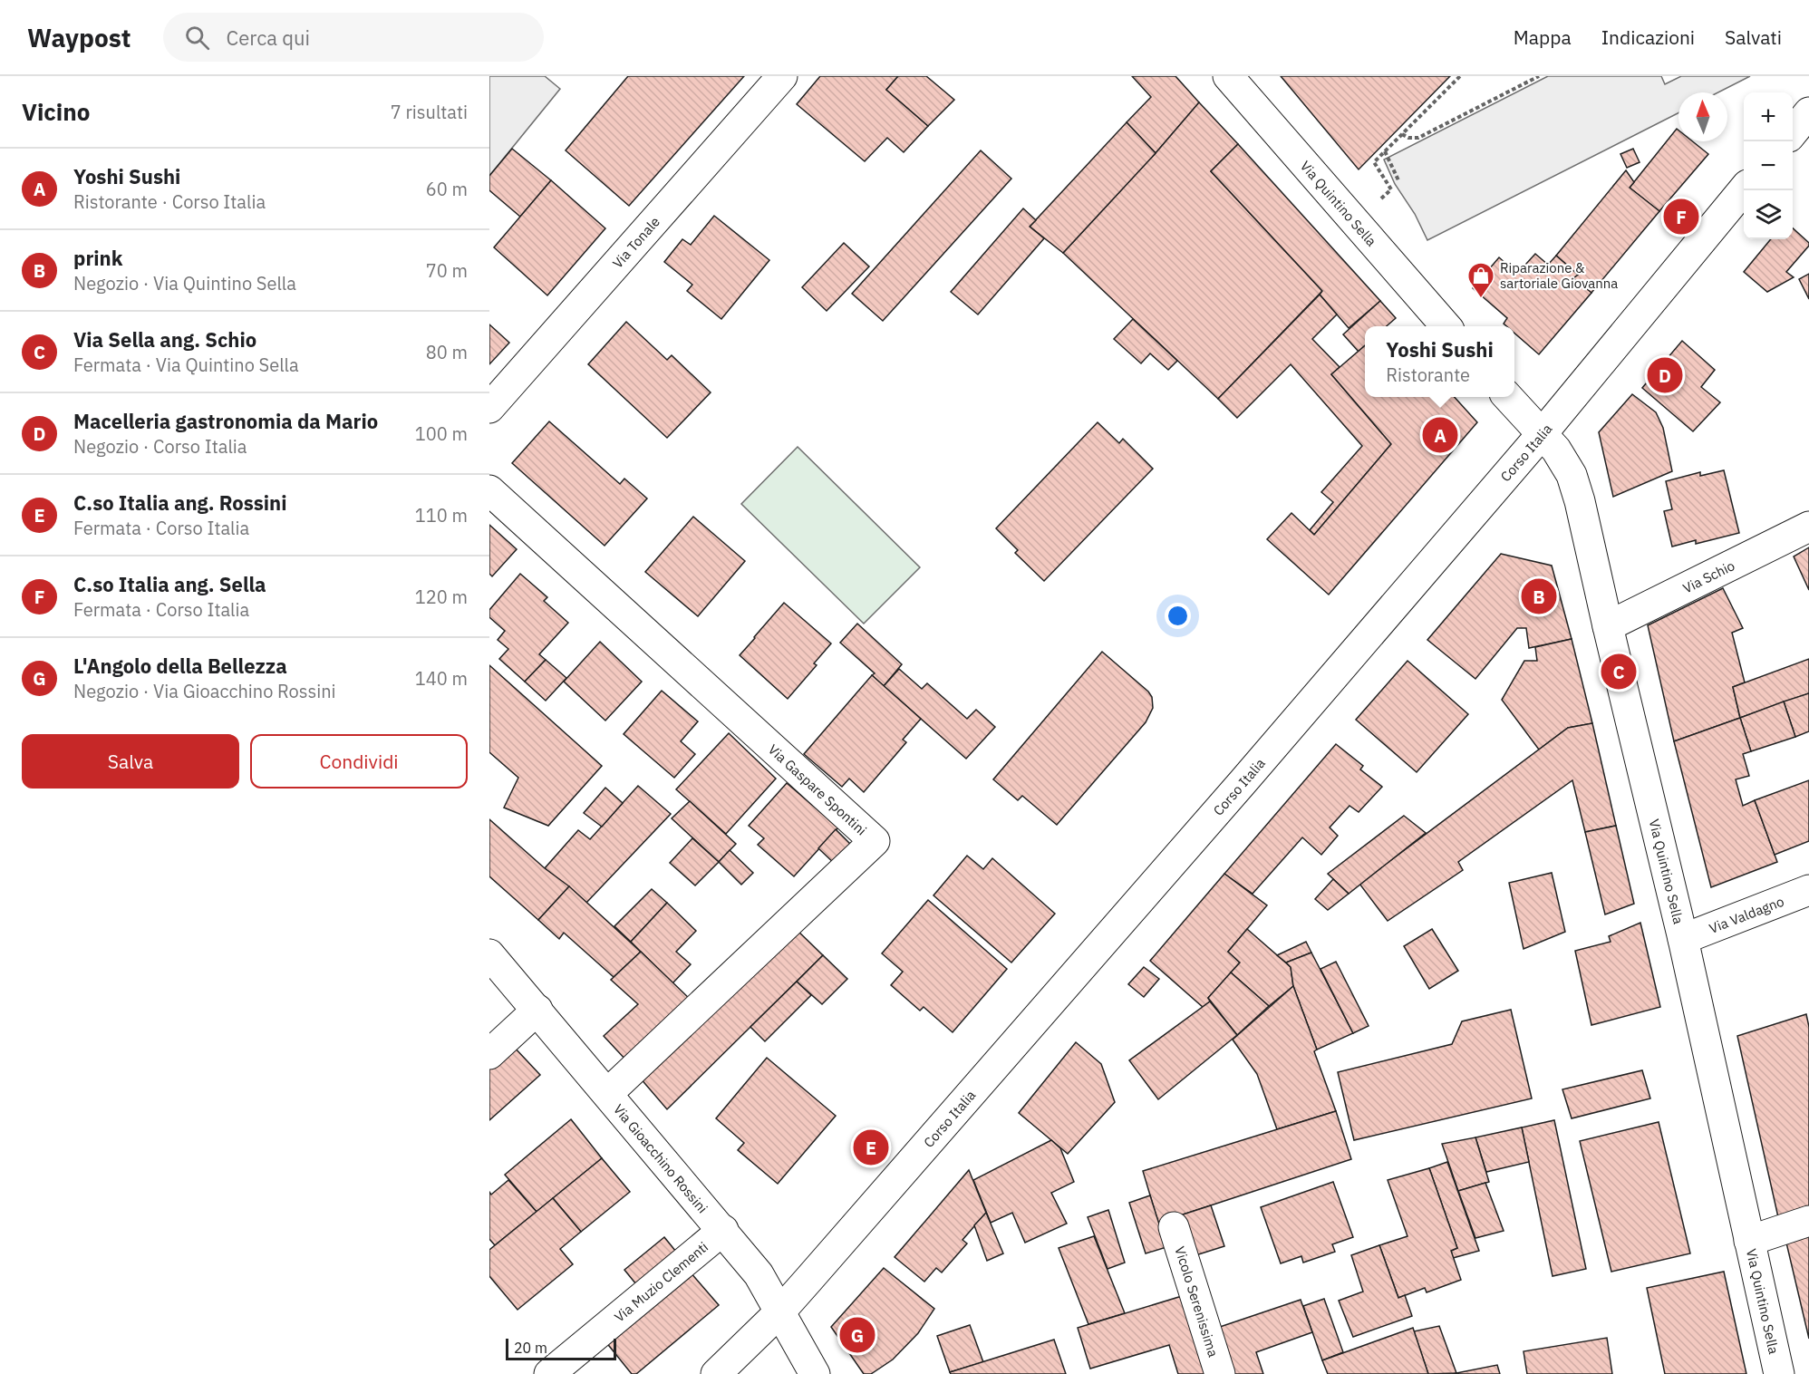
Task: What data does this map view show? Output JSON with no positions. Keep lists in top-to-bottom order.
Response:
{
  "streets": {
    "street": [
      "Via Quintino Sella",
      "Via Tonale",
      "Corso Italia",
      "Via Schio",
      "Via Gaspare Spontini",
      "Via Valdagno",
      "Via Gioacchino Rossini",
      "Via Muzio Clementi",
      "Vicolo Serenissima"
    ]
  },
  "crossings": [
    ["Via Quintino Sella", "Corso Italia"],
    ["Via Quintino Sella", "Via Schio"],
    ["Via Quintino Sella", "Via Valdagno"],
    ["Corso Italia", "Via Gioacchino Rossini"],
    ["Via Gaspare Spontini", "Via Gioacchino Rossini"],
    ["Via Gioacchino Rossini", "Via Muzio Clementi"]
  ],
  "places": {
    "shop": ["Riparazione & sartoriale Giovanna"]
  },
  "scale_bar": "20 m",
  "north": "top",
  "page": {
    "header": "Waypost",
    "search": "Cerca qui",
    "nav": ["Mappa", "Indicazioni", "Salvati"],
    "heading": ["Vicino", "7 risultati"],
    "map_buttons": ["+", "−"],
    "list": [
      {
        "mark": "A",
        "name": "Yoshi Sushi",
        "note": "Ristorante · Corso Italia",
        "value": "60 m"
      },
      {
        "mark": "B",
        "name": "prink",
        "note": "Negozio · Via Quintino Sella",
        "value": "70 m"
      },
      {
        "mark": "C",
        "name": "Via Sella ang. Schio",
        "note": "Fermata · Via Quintino Sella",
        "value": "80 m"
      },
      {
        "mark": "D",
        "name": "Macelleria gastronomia da Mario",
        "note": "Negozio · Corso Italia",
        "value": "100 m"
      },
      {
        "mark": "E",
        "name": "C.so Italia ang. Rossini",
        "note": "Fermata · Corso Italia",
        "value": "110 m"
      },
      {
        "mark": "F",
        "name": "C.so Italia ang. Sella",
        "note": "Fermata · Corso Italia",
        "value": "120 m"
      },
      {
        "mark": "G",
        "name": "L'Angolo della Bellezza",
        "note": "Negozio · Via Gioacchino Rossini",
        "value": "140 m"
      }
    ],
    "pins": [
      "F",
      "D",
      "A",
      "B",
      "C",
      "E",
      "G"
    ],
    "popup": ["Yoshi Sushi", "Ristorante"],
    "buttons": ["Salva", "Condividi"],
    "scale": "20 m"
  }
}
